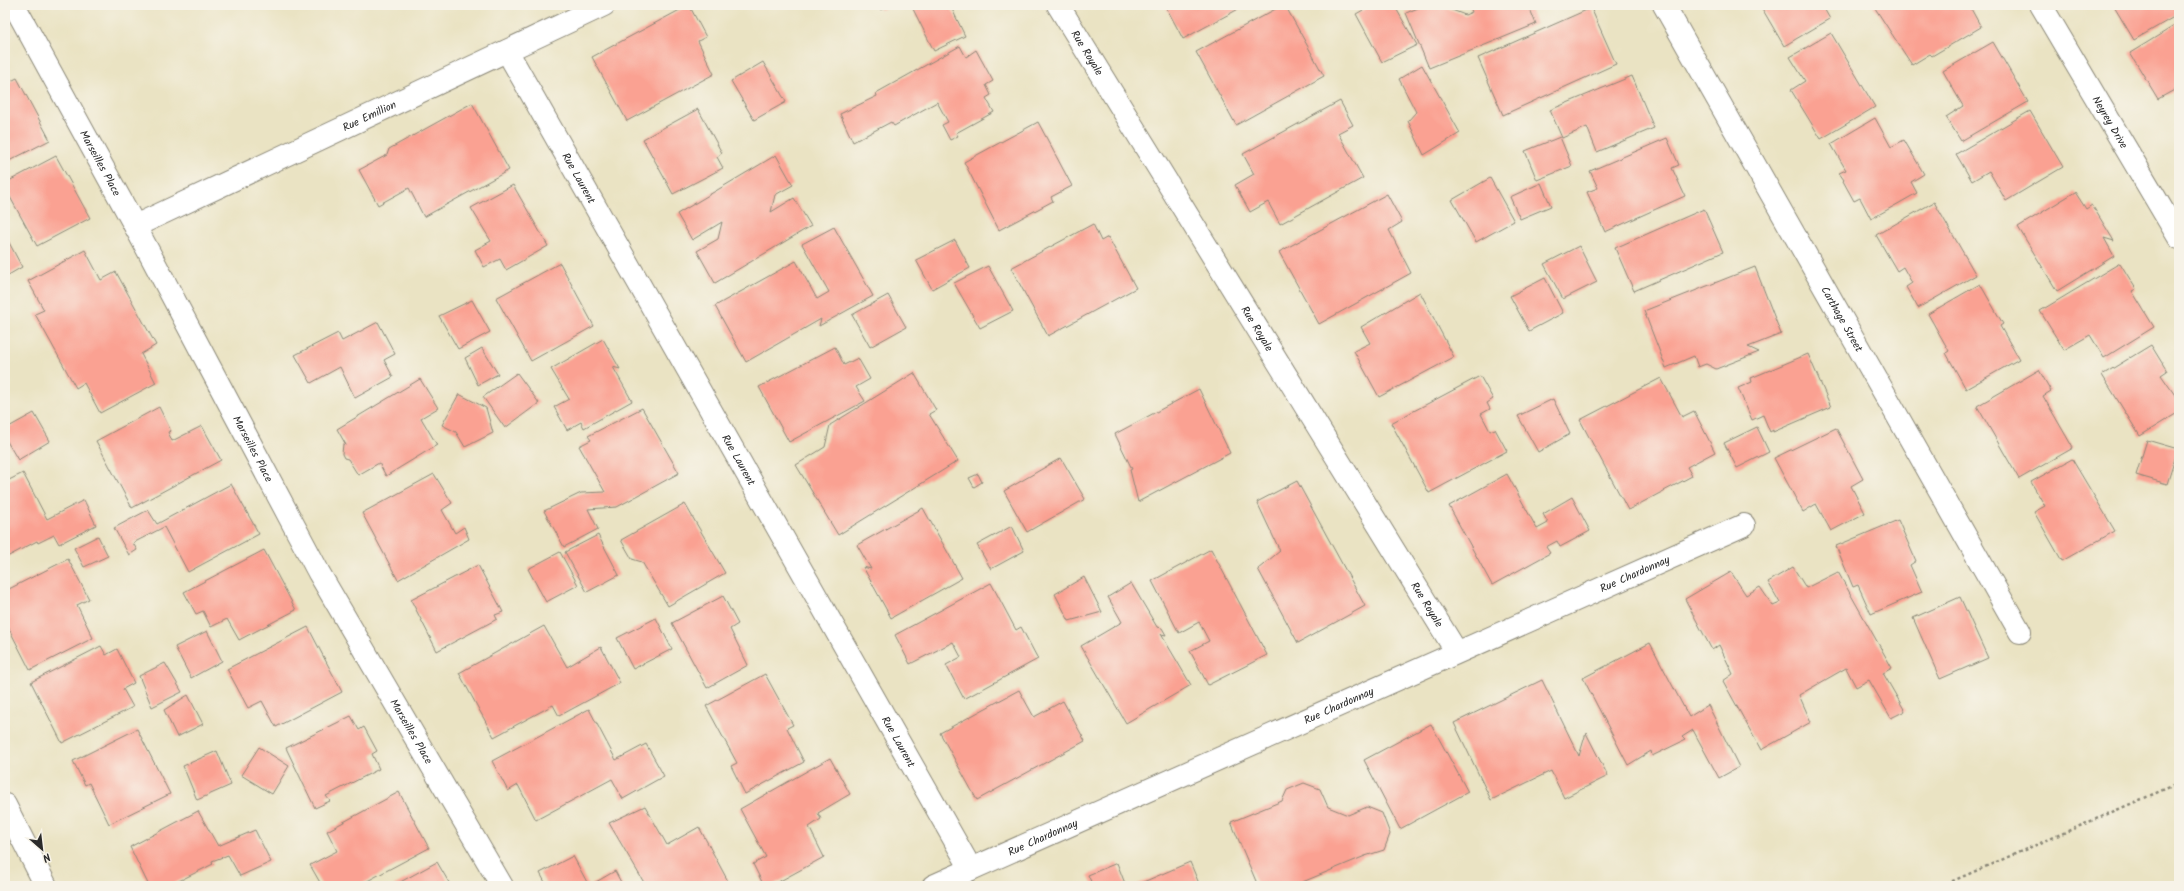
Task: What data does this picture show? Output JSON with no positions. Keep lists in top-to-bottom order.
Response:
{
  "streets": {
    "street": [
      "Rue Royale",
      "Rue Emillion",
      "Neyrey Drive",
      "Marseilles Place",
      "Rue Laurent",
      "Carthage Street",
      "Rue Chardonnay"
    ]
  },
  "crossings": [
    ["Rue Royale", "Rue Chardonnay"],
    ["Rue Emillion", "Marseilles Place"],
    ["Rue Emillion", "Rue Laurent"],
    ["Rue Laurent", "Rue Chardonnay"]
  ],
  "north": "bottom right"
}
